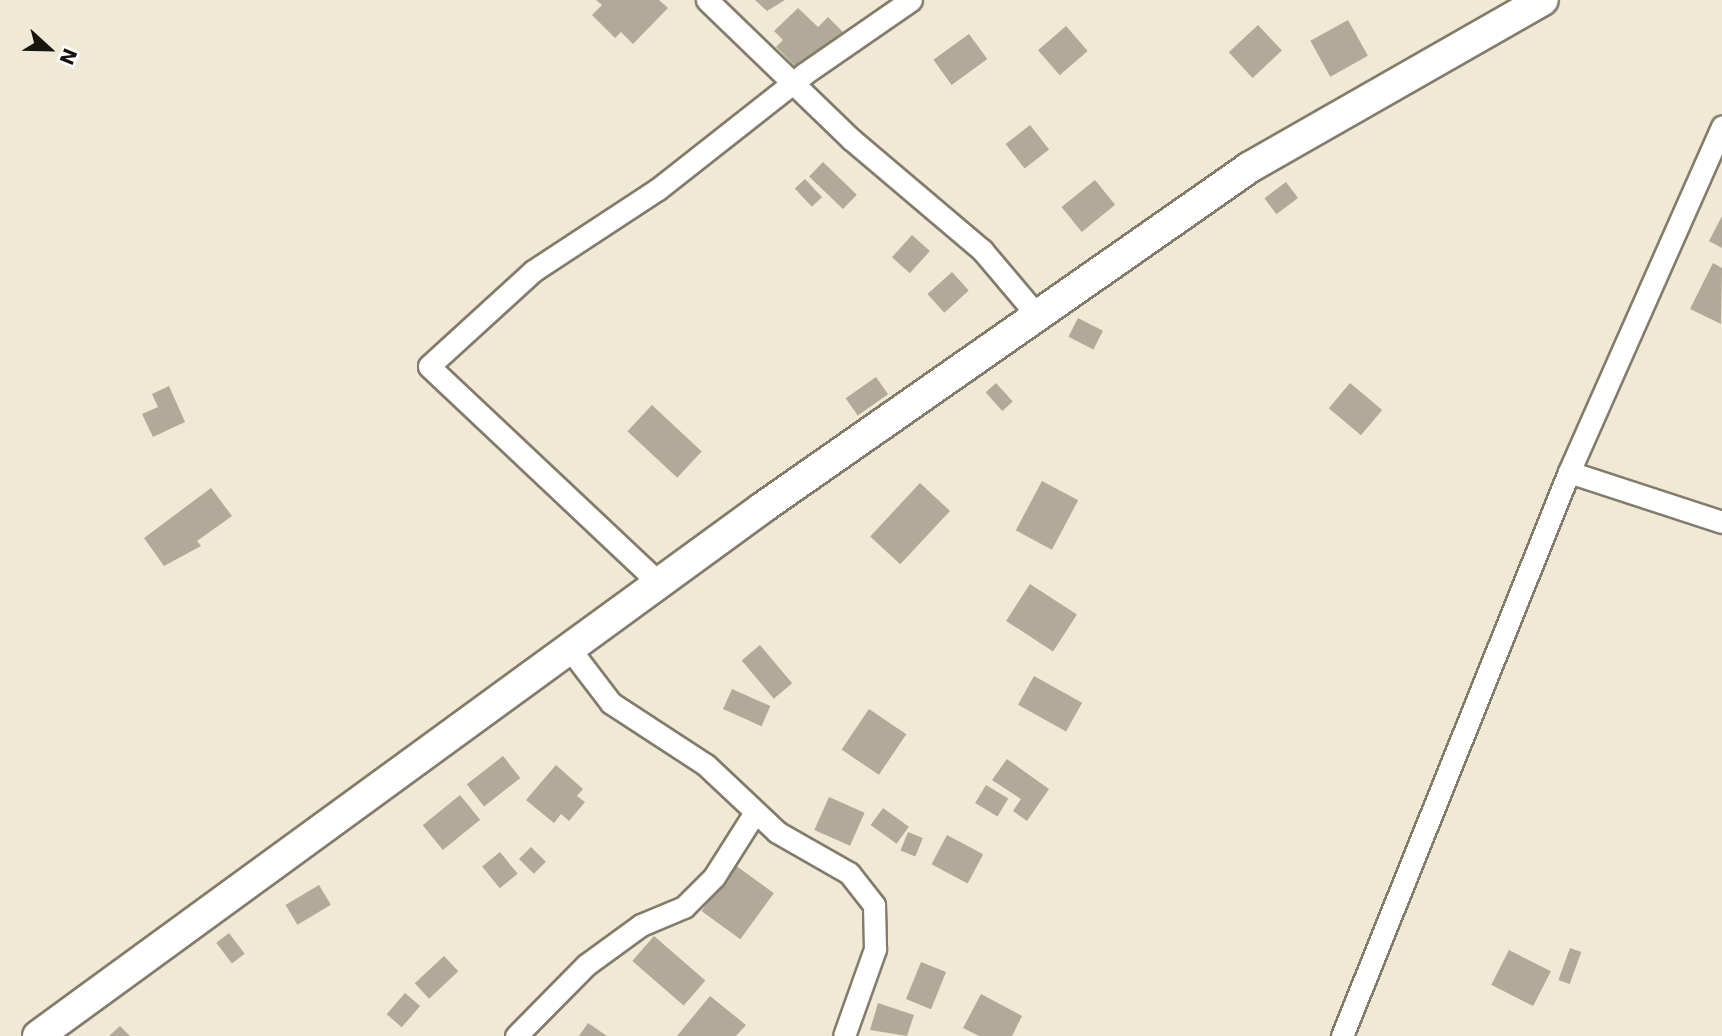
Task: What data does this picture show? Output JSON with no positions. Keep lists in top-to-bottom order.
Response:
{
  "north": "right"
}
